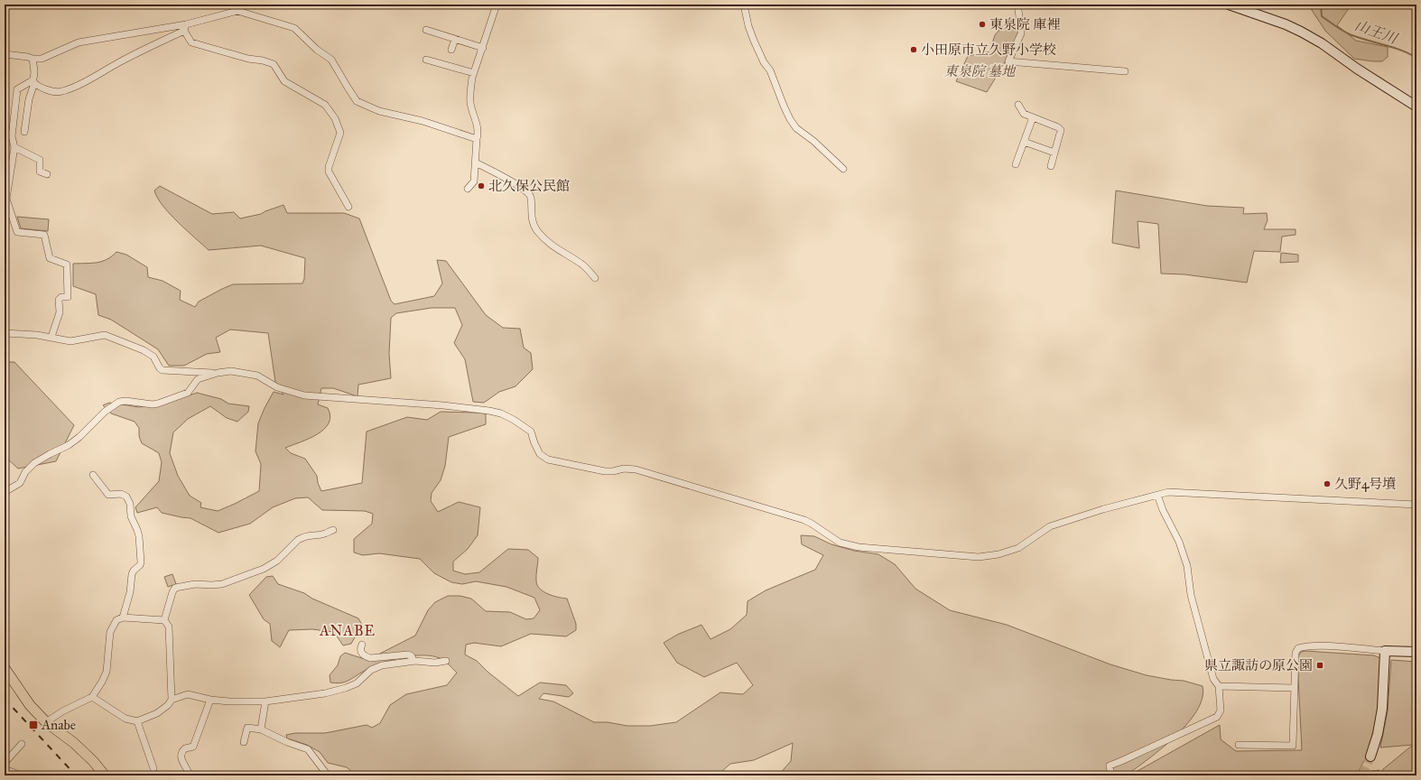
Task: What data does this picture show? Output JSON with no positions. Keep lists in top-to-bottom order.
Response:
{
  "districts": ["ANABE"],
  "water": ["山王川"],
  "parks": ["東泉院 墓地"],
  "places": {
    "other": [
      "東泉院 庫裡",
      "小田原市立久野小学校",
      "北久保公民館",
      "久野4号墳"
    ],
    "transit": ["県立諏訪の原公園", "Anabe"]
  }
}
